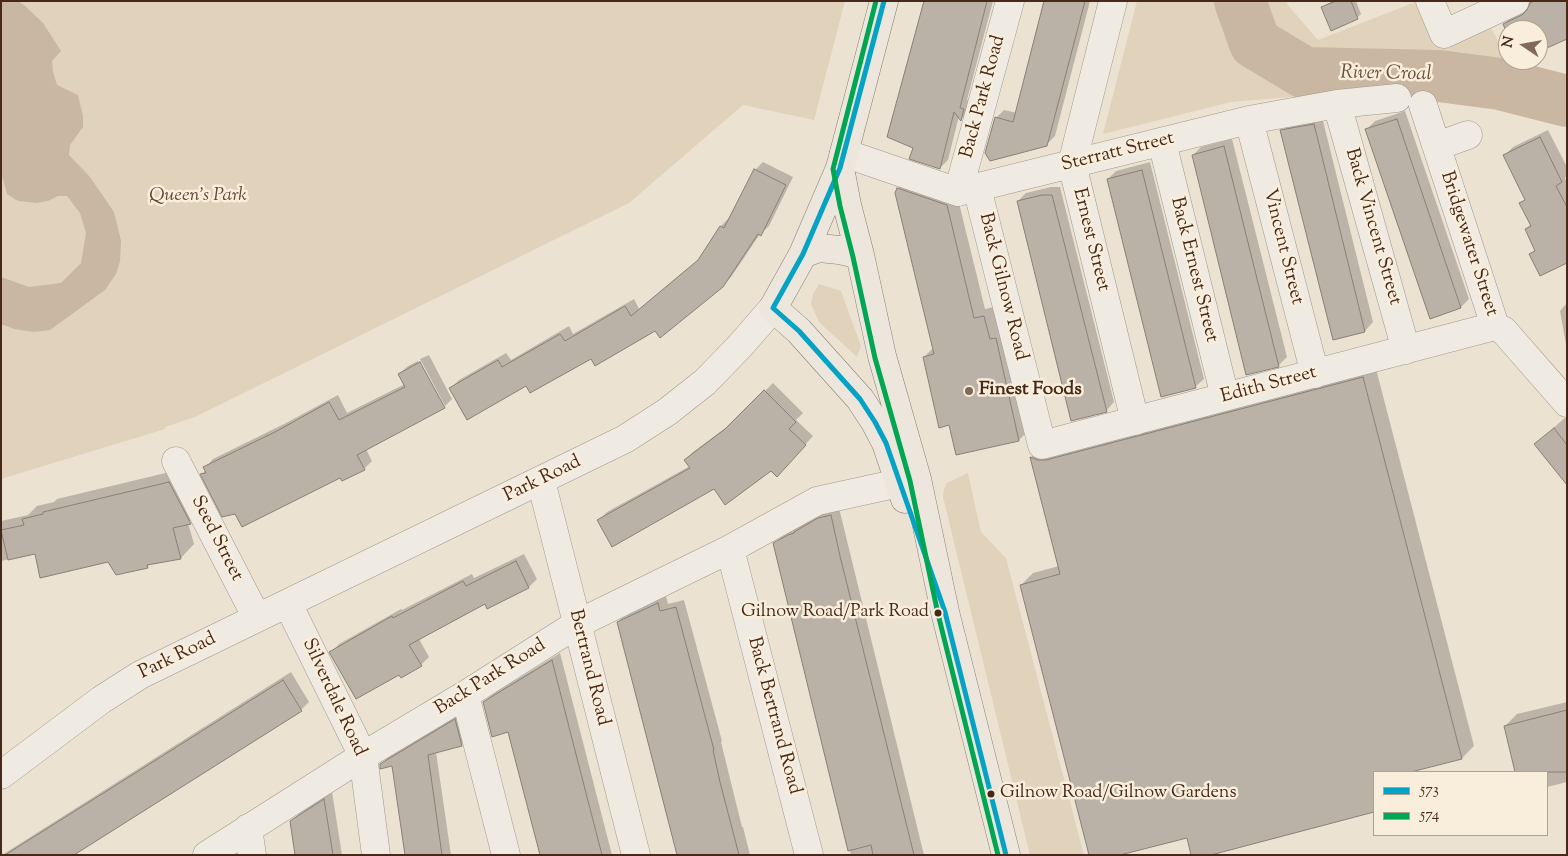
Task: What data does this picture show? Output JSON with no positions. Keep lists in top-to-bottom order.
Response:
{
  "streets": {
    "main road": ["Park Road"],
    "street": [
      "Back Park Road",
      "Sterratt Street",
      "Back Vincent Street",
      "Ernest Street",
      "Bridgewater Street",
      "Vincent Street",
      "Back Ernest Street",
      "Back Gilnow Road",
      "Edith Street",
      "Seed Street",
      "Bertrand Road",
      "Silverdale Road",
      "Back Bertrand Road"
    ]
  },
  "crossings": [
    ["Back Park Road", "Sterratt Street"],
    ["Back Park Road", "Back Gilnow Road"],
    ["Back Park Road", "Bertrand Road"],
    ["Back Park Road", "Silverdale Road"],
    ["Back Park Road", "Back Bertrand Road"],
    ["Sterratt Street", "Back Vincent Street"],
    ["Sterratt Street", "Ernest Street"],
    ["Sterratt Street", "Vincent Street"],
    ["Sterratt Street", "Back Ernest Street"],
    ["Sterratt Street", "Back Gilnow Road"],
    ["Back Vincent Street", "Edith Street"],
    ["Ernest Street", "Edith Street"],
    ["Bridgewater Street", "Edith Street"],
    ["Vincent Street", "Edith Street"],
    ["Back Ernest Street", "Edith Street"],
    ["Back Gilnow Road", "Edith Street"],
    ["Park Road", "Seed Street"],
    ["Park Road", "Bertrand Road"],
    ["Park Road", "Silverdale Road"]
  ],
  "water": ["River Croal"],
  "parks": ["Queen's Park"],
  "places": ["Finest Foods", "Gilnow Road/Park Road", "Gilnow Road/Gilnow Gardens"],
  "lines": ["transit line 573", "transit line 574"],
  "legend": ["573", "574"],
  "north": "left"
}
